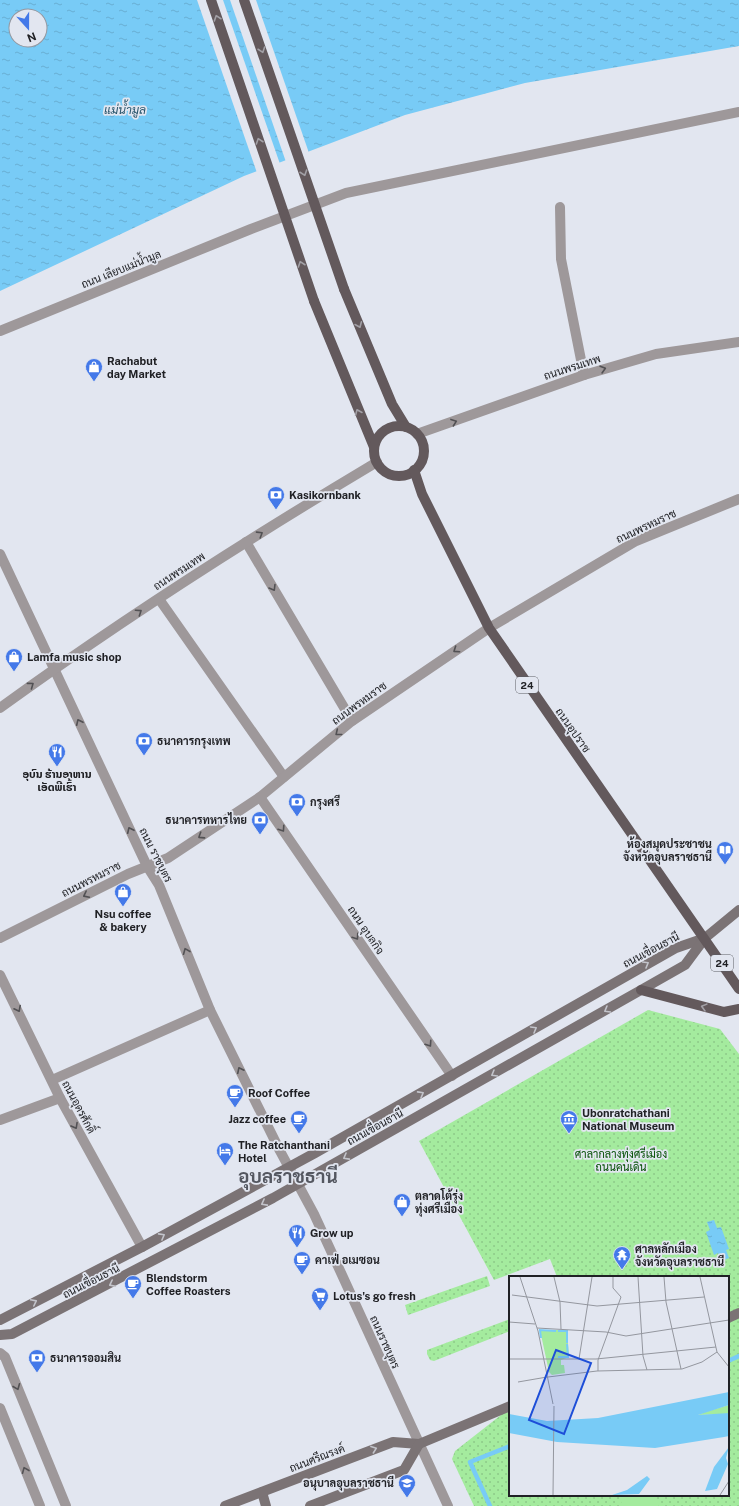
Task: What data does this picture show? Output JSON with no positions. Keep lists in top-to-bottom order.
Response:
{
  "streets": {
    "main road": ["24", "ถนนอุปราช"],
    "street": [
      "ถนน เลียบแม่น้ำมูล",
      "ถนนพรมเทพ",
      "ถนนพรหมราช",
      "ถนน ราชบุตร",
      "ถนน อุบลกิจ",
      "ถนนเขื่อนธานี",
      "ถนนอุดรศักดิ์",
      "ถนนราชบุตร",
      "ถนนศรีณรงค์"
    ]
  },
  "crossings": [
    ["ถนนพรมเทพ", "ถนนอุปราช"],
    ["ถนนพรมเทพ", "ถนน ราชบุตร"],
    ["ถนนพรหมราช", "ถนนอุปราช"],
    ["ถนนพรหมราช", "ถนน ราชบุตร"],
    ["ถนนพรหมราช", "ถนน อุบลกิจ"],
    ["ถนนอุปราช", "ถนนเขื่อนธานี"],
    ["ถนน ราชบุตร", "ถนนเขื่อนธานี"],
    ["ถนน ราชบุตร", "ถนนราชบุตร"],
    ["ถนน อุบลกิจ", "ถนนเขื่อนธานี"],
    ["ถนนเขื่อนธานี", "ถนนอุดรศักดิ์"],
    ["ถนนเขื่อนธานี", "ถนนราชบุตร"],
    ["ถนนราชบุตร", "ถนนศรีณรงค์"]
  ],
  "one_way": [
    "ถนนพรมเทพ",
    "ถนนพรหมราช",
    "ถนน ราชบุตร",
    "ถนน อุบลกิจ",
    "ถนนอุดรศักดิ์"
  ],
  "districts": ["อุบลราชธานี"],
  "water": ["แม่น้ำมูล"],
  "parks": ["ศาลากลางทุ่งศรีเมือง ถนนคนเดิน"],
  "places": {
    "shop": [
      "Rachabut day Market",
      "Lamfa music shop",
      "Nsu coffee & bakery",
      "ตลาดโต้รุ่ง ทุ่งศรีเมือง"
    ],
    "bank": [
      "Kasikornbank",
      "ธนาคารกรุงเทพ",
      "กรุงศรี",
      "ธนาคารทหารไทย",
      "ธนาคารออมสิน"
    ],
    "restaurant": ["ອຸບົນ ຮ້ານອາຫານ ເອັດພີເຮົ້າ", "Grow up"],
    "library": ["ห้องสมุดประชาชน จังหวัดอุบลราชธานี"],
    "cafe": [
      "Roof Coffee",
      "Jazz coffee",
      "คาเฟ่ อเมซอน",
      "Blendstorm Coffee Roasters"
    ],
    "museum": ["Ubonratchathani National Museum"],
    "hotel": ["The Ratchanthani Hotel"],
    "temple": ["ศาลหลักเมือง จังหวัดอุบลราชธานี"],
    "supermarket": ["Lotus's go fresh"],
    "school or university": ["อนุบาลอุบลราชธานี"]
  },
  "north": "bottom"
}
